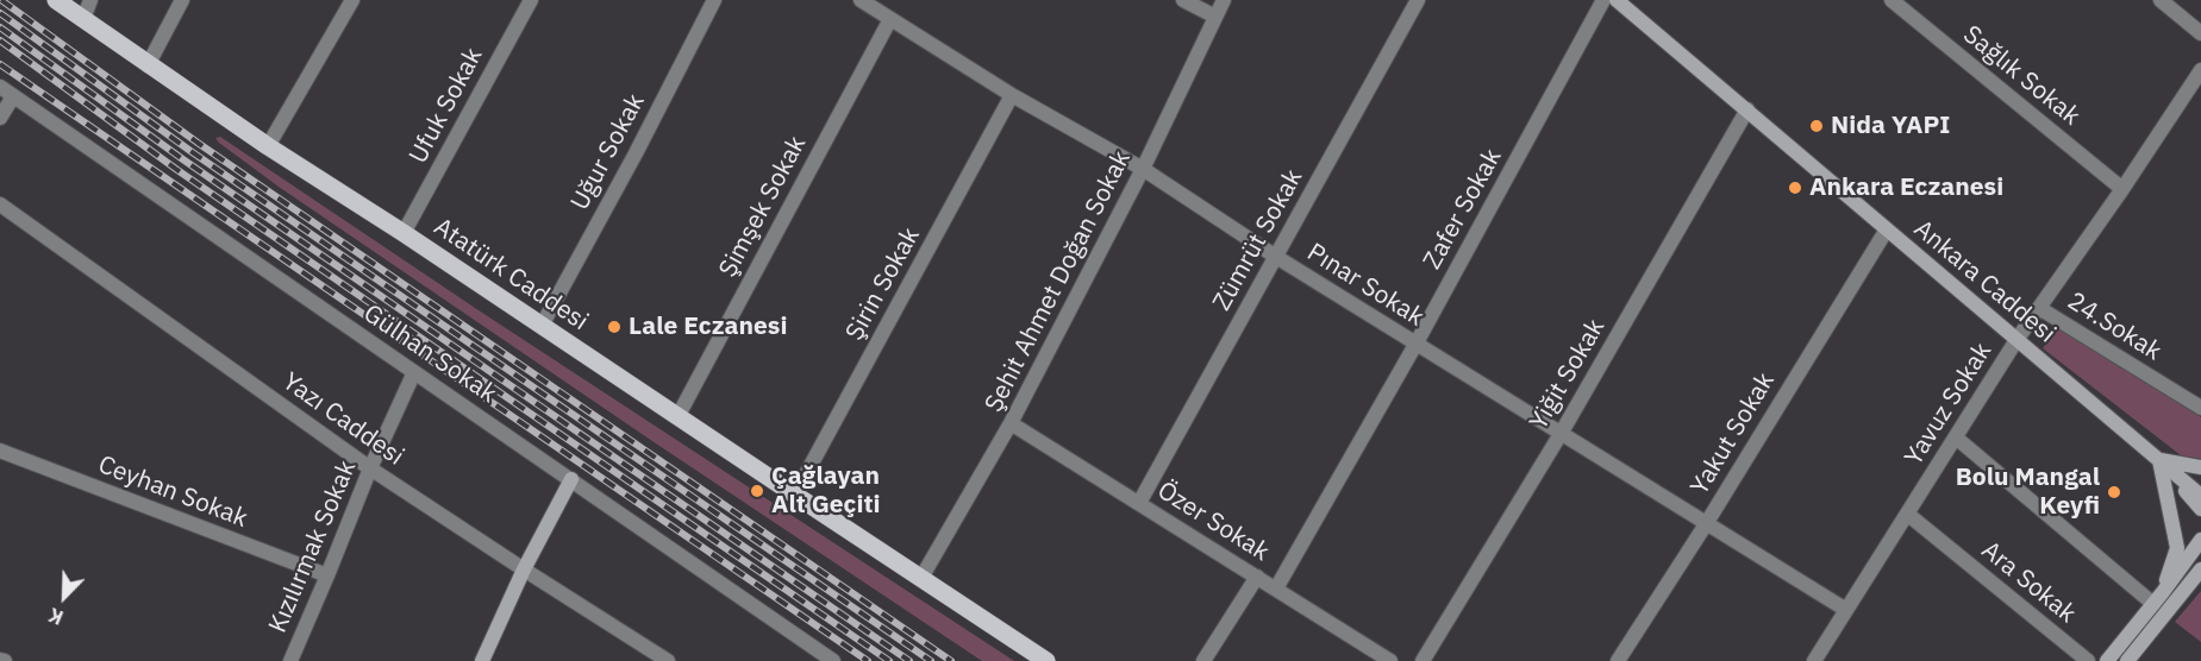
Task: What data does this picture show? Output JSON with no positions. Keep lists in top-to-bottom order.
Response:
{
  "streets": {
    "main road": ["Atatürk Caddesi", "Ankara Caddesi"],
    "street": [
      "Sağlık Sokak",
      "Ufuk Sokak",
      "Uğur Sokak",
      "Şimşek Sokak",
      "Zafer Sokak",
      "Zümrüt Sokak",
      "Şehit Ahmet Doğan Sokak",
      "Şirin Sokak",
      "Pınar Sokak",
      "24.Sokak",
      "Gülhan Sokak",
      "Yiğit Sokak",
      "Yavuz Sokak",
      "Yazı Caddesi",
      "Yakut Sokak",
      "Ceyhan Sokak",
      "Özer Sokak",
      "Kızılırmak Sokak",
      "Ara Sokak"
    ]
  },
  "crossings": [
    ["Sağlık Sokak", "Yavuz Sokak"],
    ["Ufuk Sokak", "Atatürk Caddesi"],
    ["Uğur Sokak", "Atatürk Caddesi"],
    ["Şimşek Sokak", "Atatürk Caddesi"],
    ["Şimşek Sokak", "Pınar Sokak"],
    ["Zafer Sokak", "Pınar Sokak"],
    ["Zafer Sokak", "Özer Sokak"],
    ["Zümrüt Sokak", "Pınar Sokak"],
    ["Zümrüt Sokak", "Özer Sokak"],
    ["Atatürk Caddesi", "Şehit Ahmet Doğan Sokak"],
    ["Atatürk Caddesi", "Şirin Sokak"],
    ["Şehit Ahmet Doğan Sokak", "Pınar Sokak"],
    ["Şehit Ahmet Doğan Sokak", "Özer Sokak"],
    ["Ankara Caddesi", "Yiğit Sokak"],
    ["Ankara Caddesi", "Yavuz Sokak"],
    ["Ankara Caddesi", "Yakut Sokak"],
    ["Şirin Sokak", "Pınar Sokak"],
    ["Pınar Sokak", "Yiğit Sokak"],
    ["Pınar Sokak", "Yavuz Sokak"],
    ["Pınar Sokak", "Yakut Sokak"],
    ["24.Sokak", "Yavuz Sokak"],
    ["Gülhan Sokak", "Kızılırmak Sokak"],
    ["Yavuz Sokak", "Ara Sokak"],
    ["Yazı Caddesi", "Kızılırmak Sokak"],
    ["Ceyhan Sokak", "Kızılırmak Sokak"]
  ],
  "places": [
    "Nida YAPI",
    "Ankara Eczanesi",
    "Lale Eczanesi",
    "Çağlayan Alt Geçiti",
    "Bolu Mangal Keyfi"
  ],
  "north": "bottom left"
}
